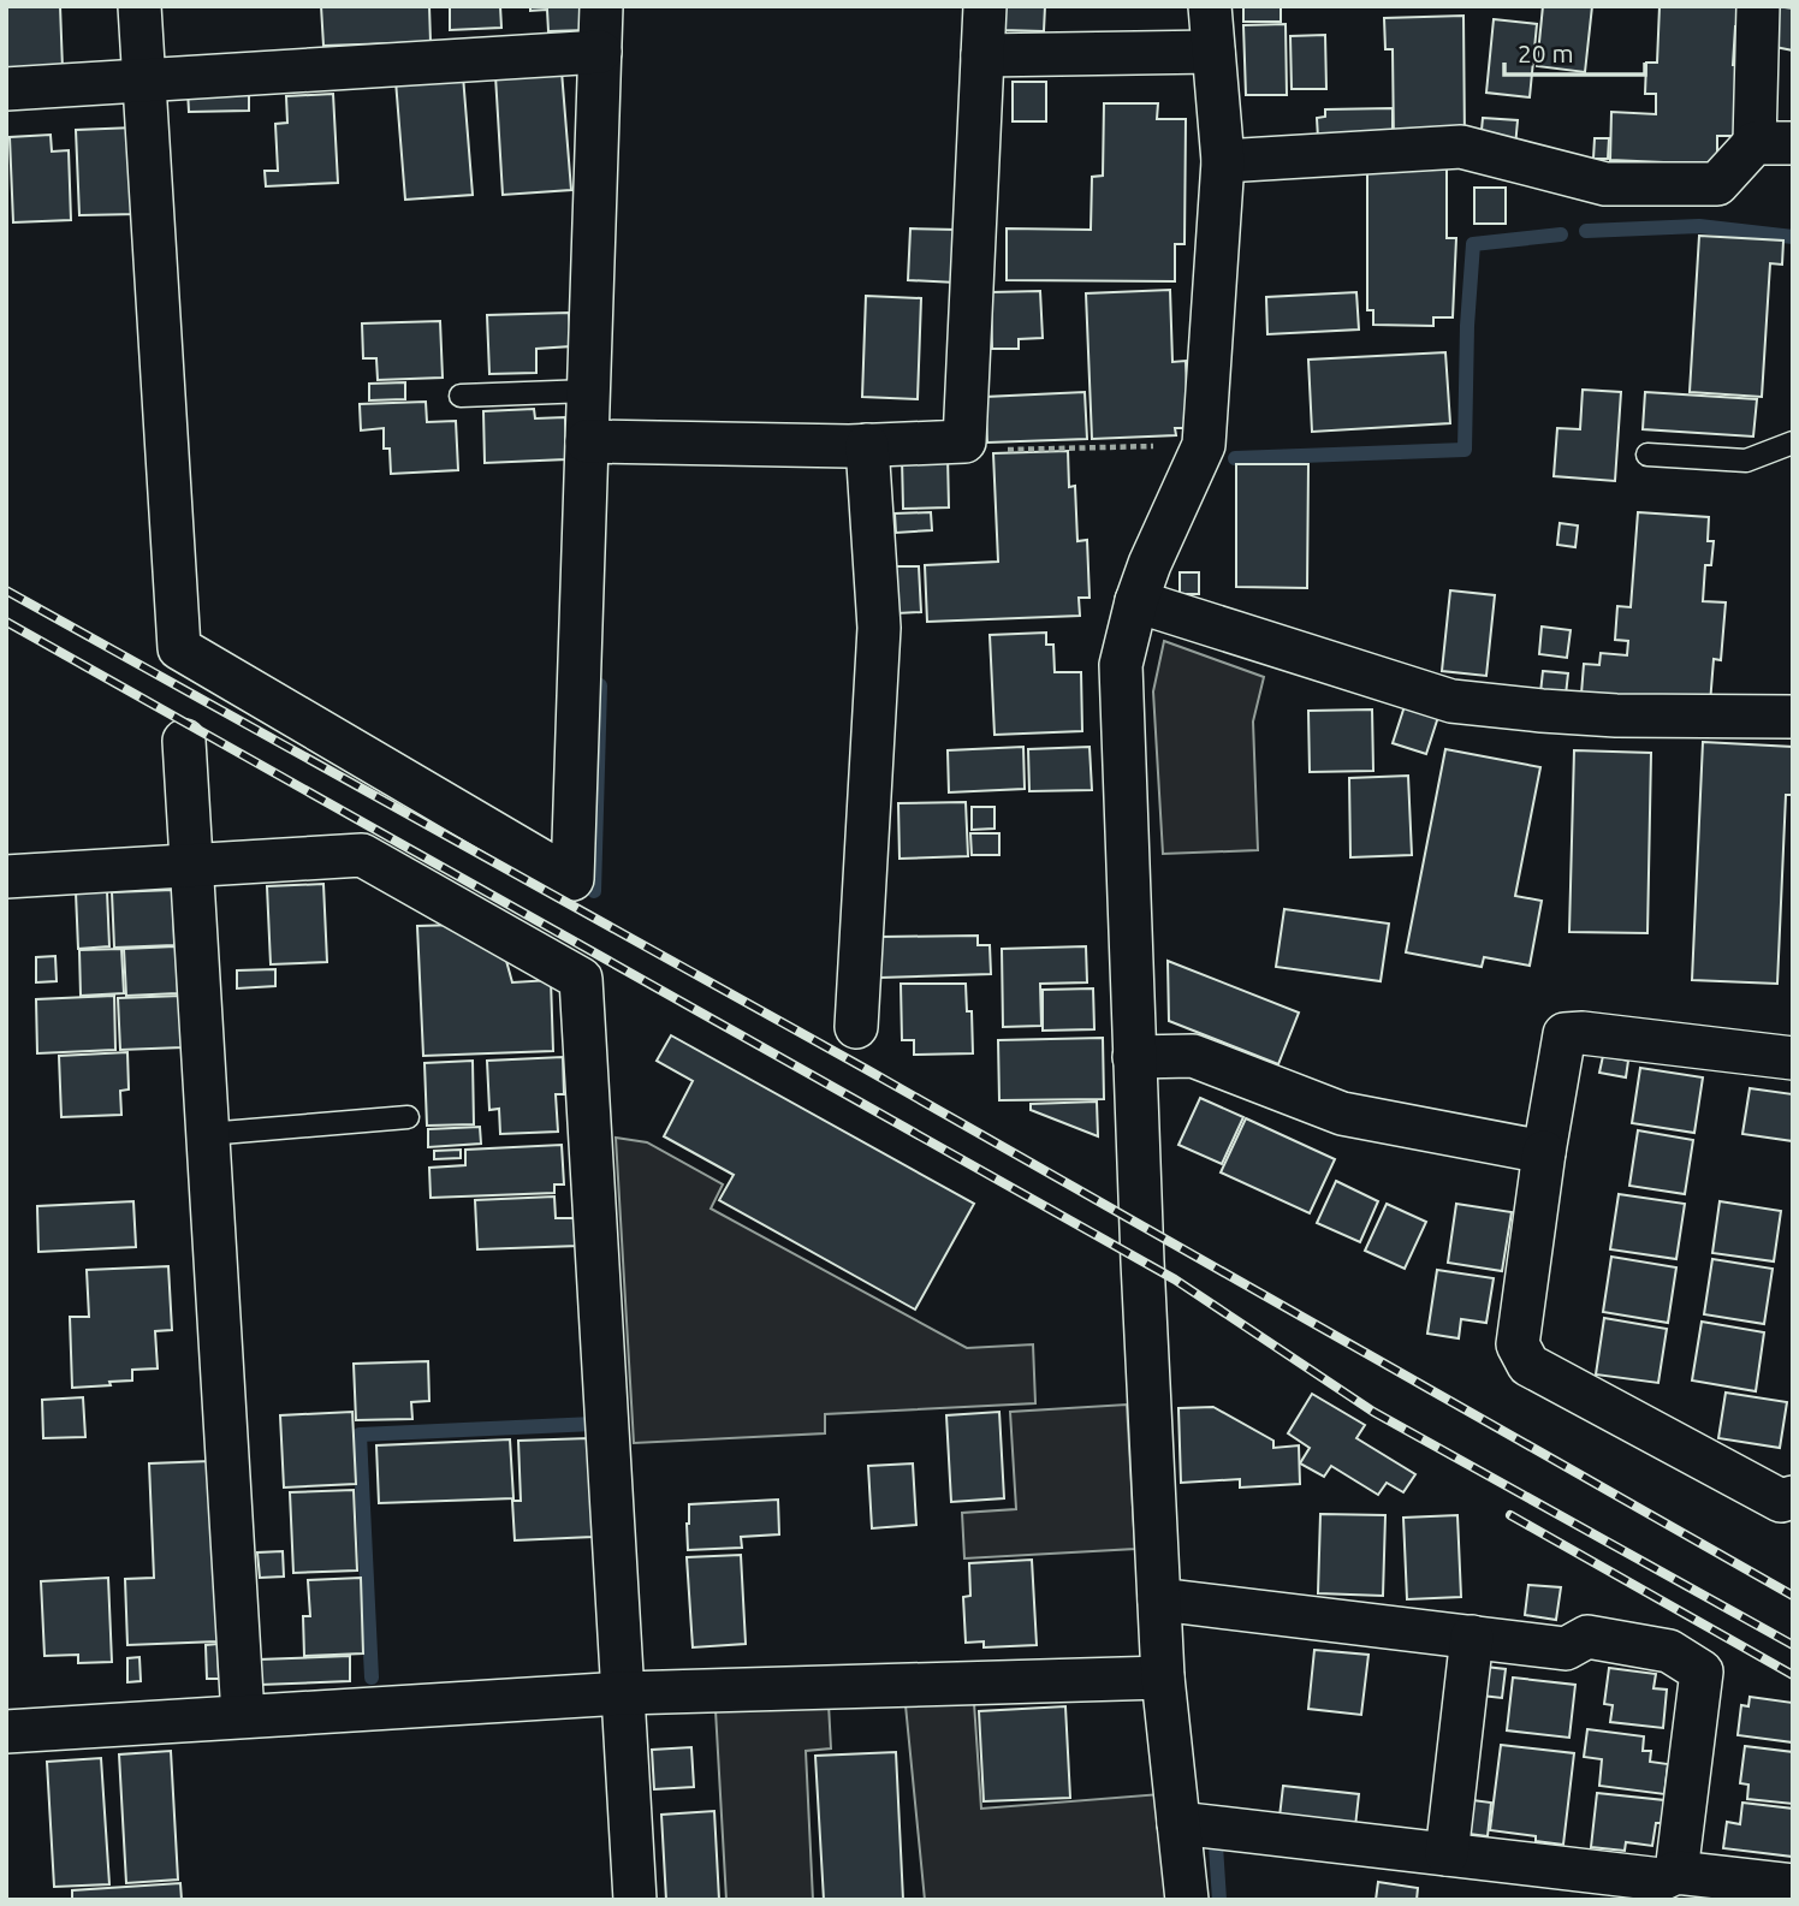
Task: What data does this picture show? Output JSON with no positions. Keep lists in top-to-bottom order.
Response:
{
  "scale_bar": "20 m"
}
